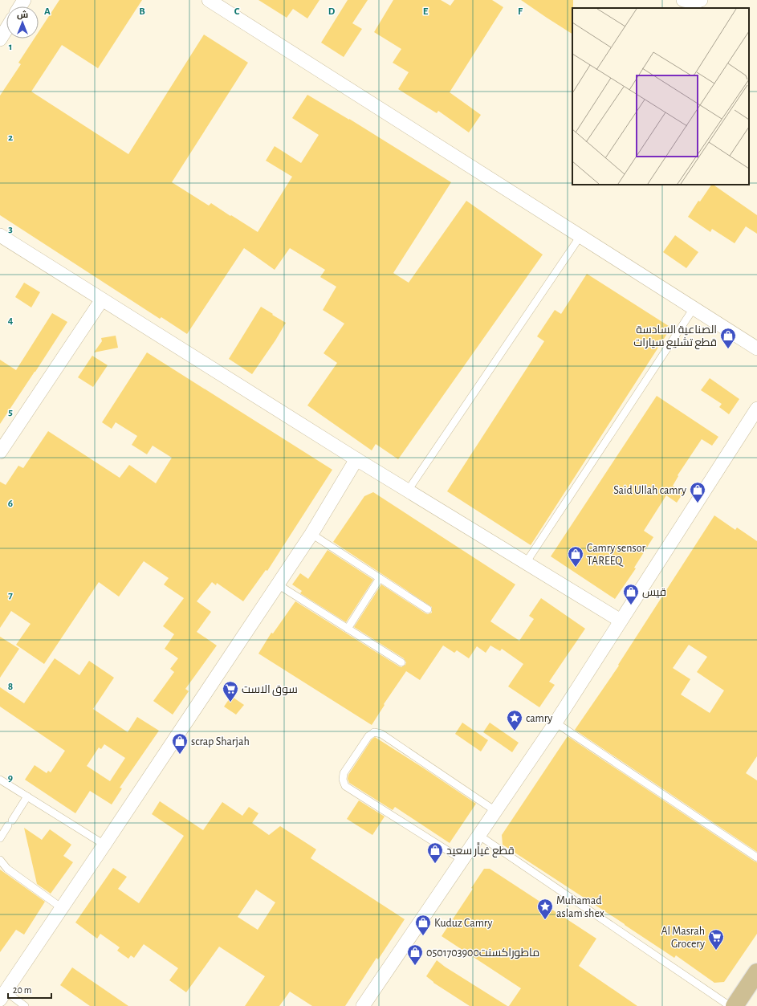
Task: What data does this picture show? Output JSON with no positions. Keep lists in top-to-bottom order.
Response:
{
  "places": {
    "shop": [
      "الصناعية السادسة قطع تشليع سيارات",
      "Said Ullah camry",
      "Camry sensor TAREEQ",
      "قيس",
      "scrap Sharjah",
      "قطع غياًًر سعيد",
      "Kuduz Camry",
      "ماطوراكسنت0501703900"
    ],
    "supermarket": ["سوق الاست", "Al Masrah Grocery"],
    "place": ["camry", "Muhamad aslam shex"]
  },
  "scale_bar": "20 m",
  "north": "top",
  "grid": {
    "columns": [
      "A",
      "B",
      "C",
      "D",
      "E",
      "F"
    ],
    "rows": [
      "1",
      "2",
      "3",
      "4",
      "5",
      "6",
      "7",
      "8",
      "9"
    ]
  }
}
